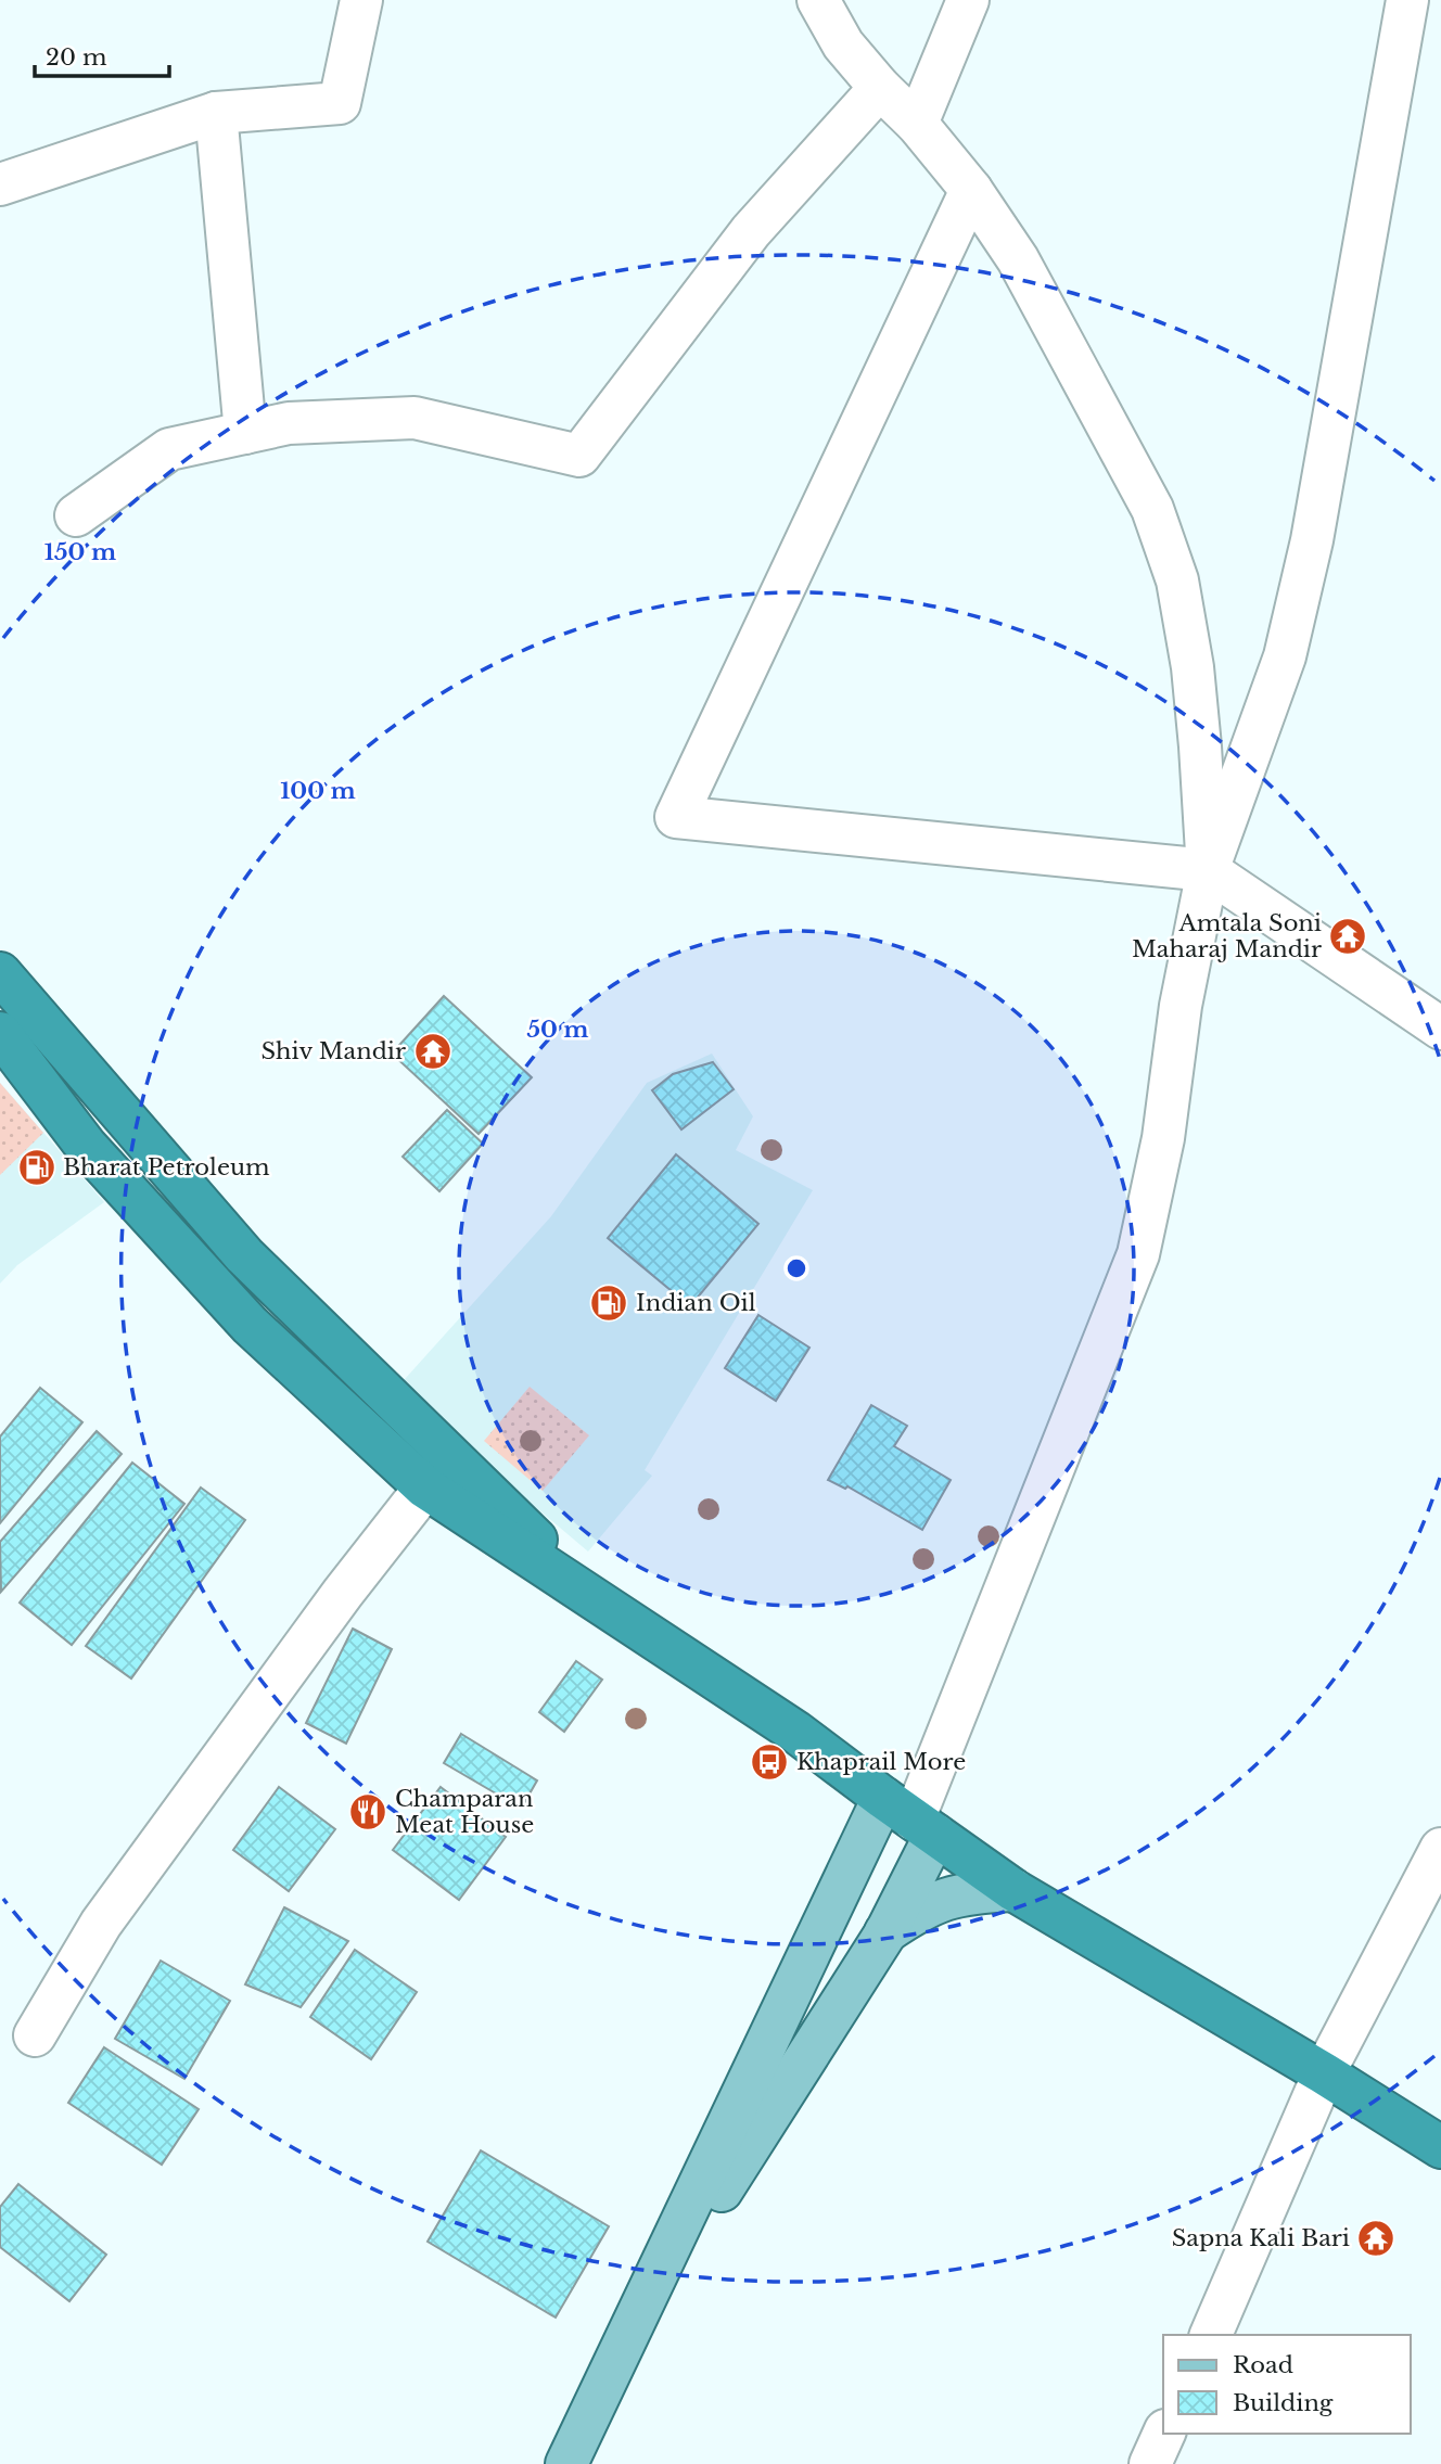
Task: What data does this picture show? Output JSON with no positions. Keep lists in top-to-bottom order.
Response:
{
  "places": {
    "temple": ["Amtala Soni Maharaj Mandir", "Shiv Mandir", "Sapna Kali Bari"],
    "fuel station": ["Bharat Petroleum", "Indian Oil"],
    "bus stop": ["Khaprail More"],
    "restaurant": ["Champaran Meat House"]
  },
  "legend": ["Road", "Building"],
  "scale_bar": "20 m",
  "rings": ["150 m", "100 m", "50 m"]
}
